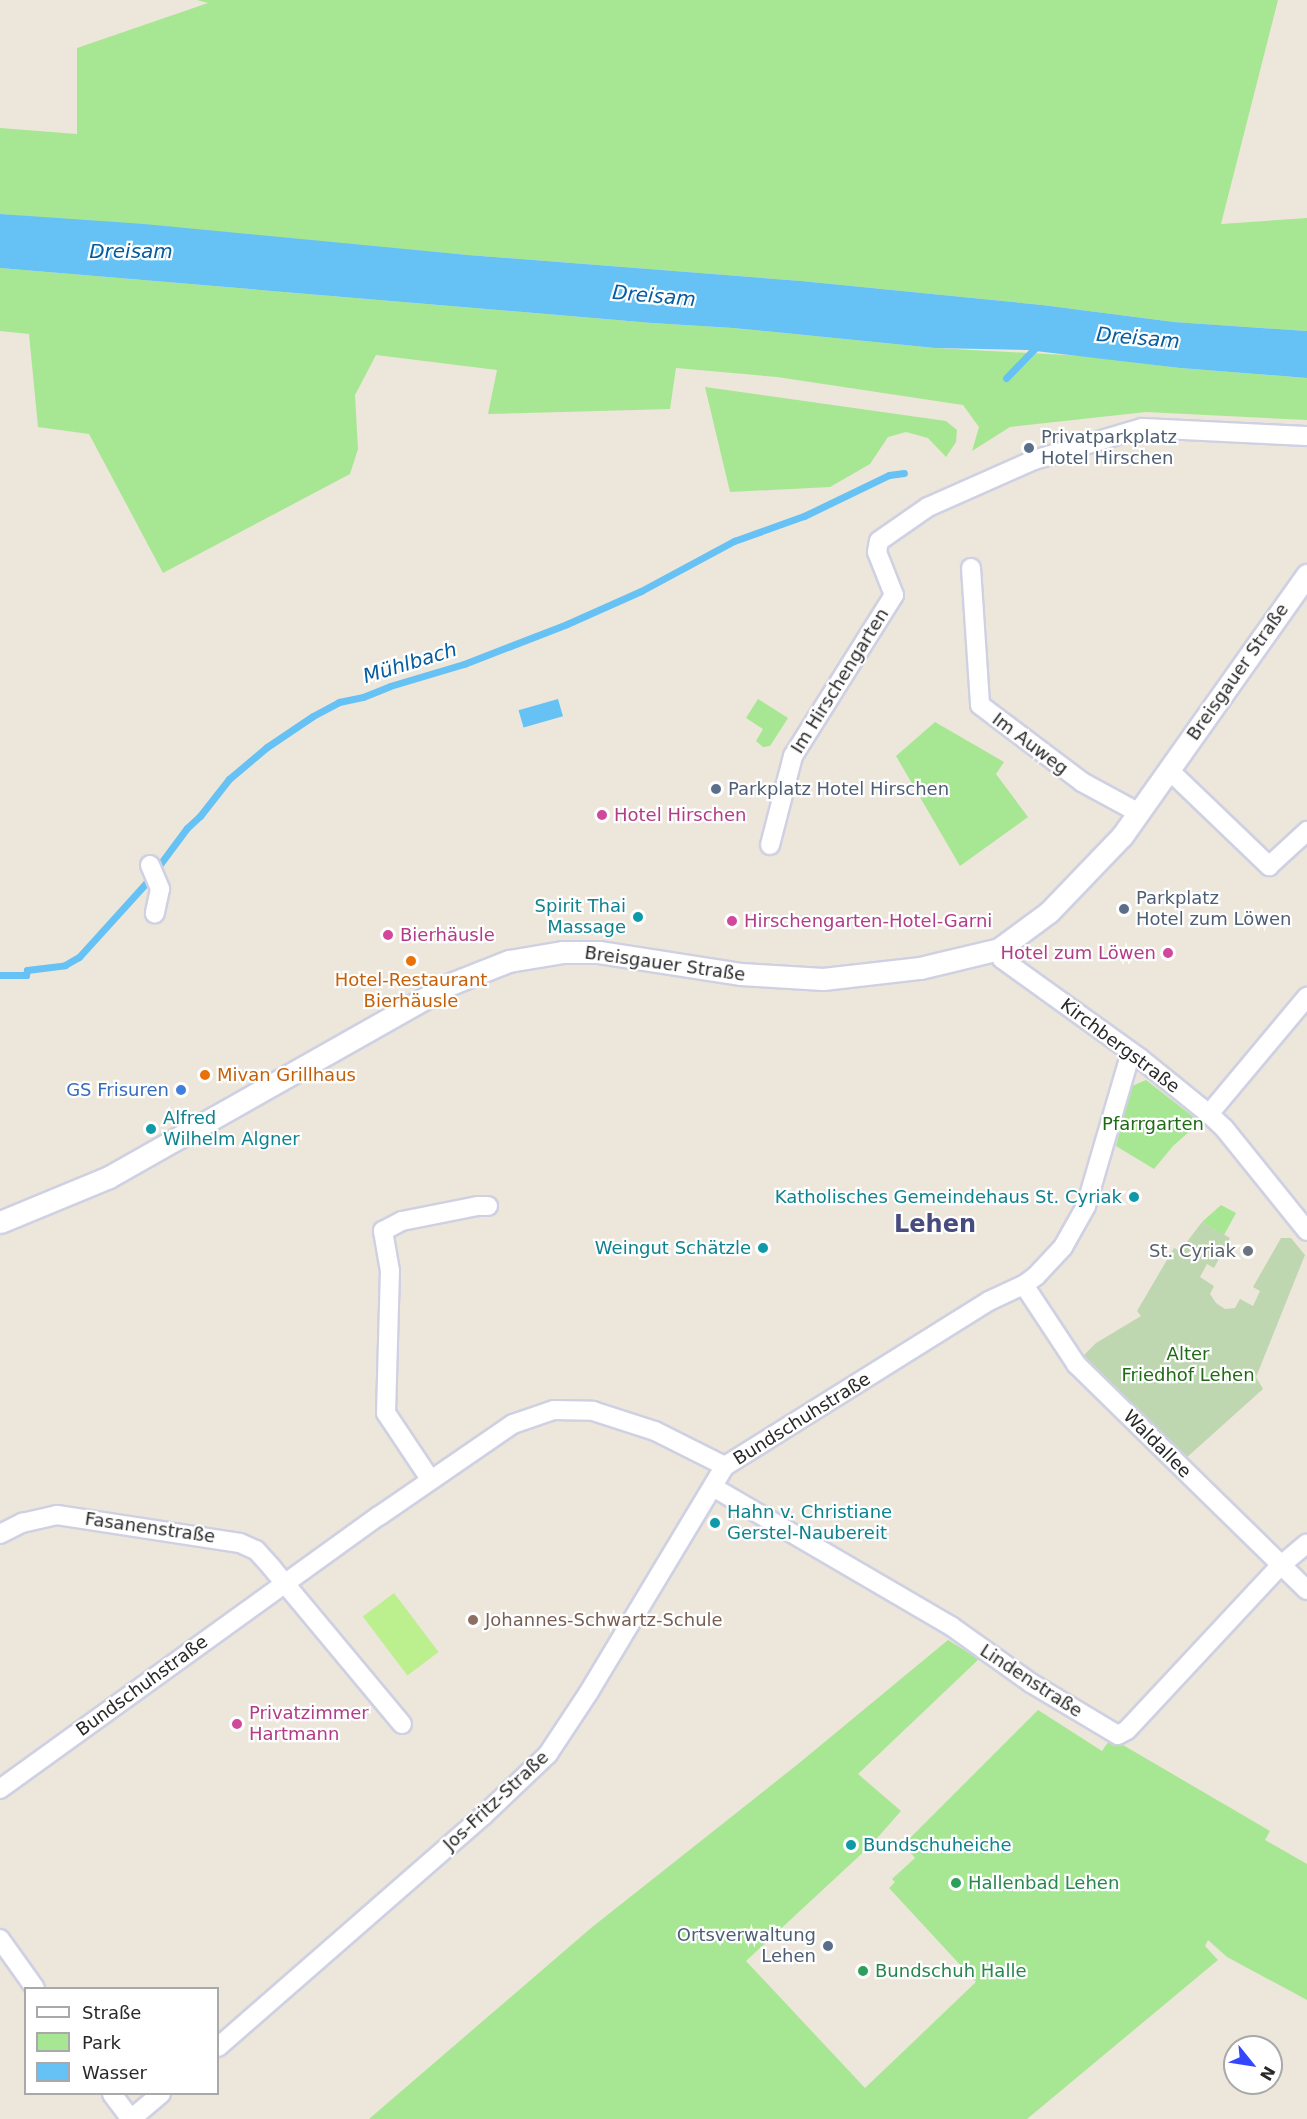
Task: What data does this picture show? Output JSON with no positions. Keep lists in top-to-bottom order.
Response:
{
  "streets": {
    "street": [
      "Breisgauer Straße",
      "Im Hirschengarten",
      "Im Auweg",
      "Kirchbergstraße",
      "Bundschuhstraße",
      "Waldallee",
      "Fasanenstraße",
      "Lindenstraße",
      "Jos-Fritz-Straße"
    ]
  },
  "crossings": [
    ["Breisgauer Straße", "Im Auweg"],
    ["Breisgauer Straße", "Kirchbergstraße"],
    ["Kirchbergstraße", "Bundschuhstraße"],
    ["Bundschuhstraße", "Waldallee"],
    ["Bundschuhstraße", "Fasanenstraße"],
    ["Bundschuhstraße", "Jos-Fritz-Straße"],
    ["Waldallee", "Lindenstraße"],
    ["Lindenstraße", "Jos-Fritz-Straße"]
  ],
  "districts": ["Lehen"],
  "water": ["Dreisam", "Mühlbach"],
  "parks": ["Pfarrgarten", "Alter Friedhof Lehen"],
  "places": [
    "Privatparkplatz Hotel Hirschen",
    "Parkplatz Hotel Hirschen",
    "Hotel Hirschen",
    "Parkplatz Hotel zum Löwen",
    "Spirit Thai Massage",
    "Hirschengarten-Hotel-Garni",
    "Bierhäusle",
    "Hotel zum Löwen",
    "Hotel-Restaurant Bierhäusle",
    "Mivan Grillhaus",
    "GS Frisuren",
    "Alfred Wilhelm Algner",
    "Katholisches Gemeindehaus St. Cyriak",
    "Weingut Schätzle",
    "St. Cyriak",
    "Hahn v. Christiane Gerstel-Naubereit",
    "Johannes-Schwartz-Schule",
    "Privatzimmer Hartmann",
    "Bundschuheiche",
    "Hallenbad Lehen",
    "Ortsverwaltung Lehen",
    "Bundschuh Halle"
  ],
  "legend": ["Straße", "Park", "Wasser"],
  "north": "bottom right"
}
